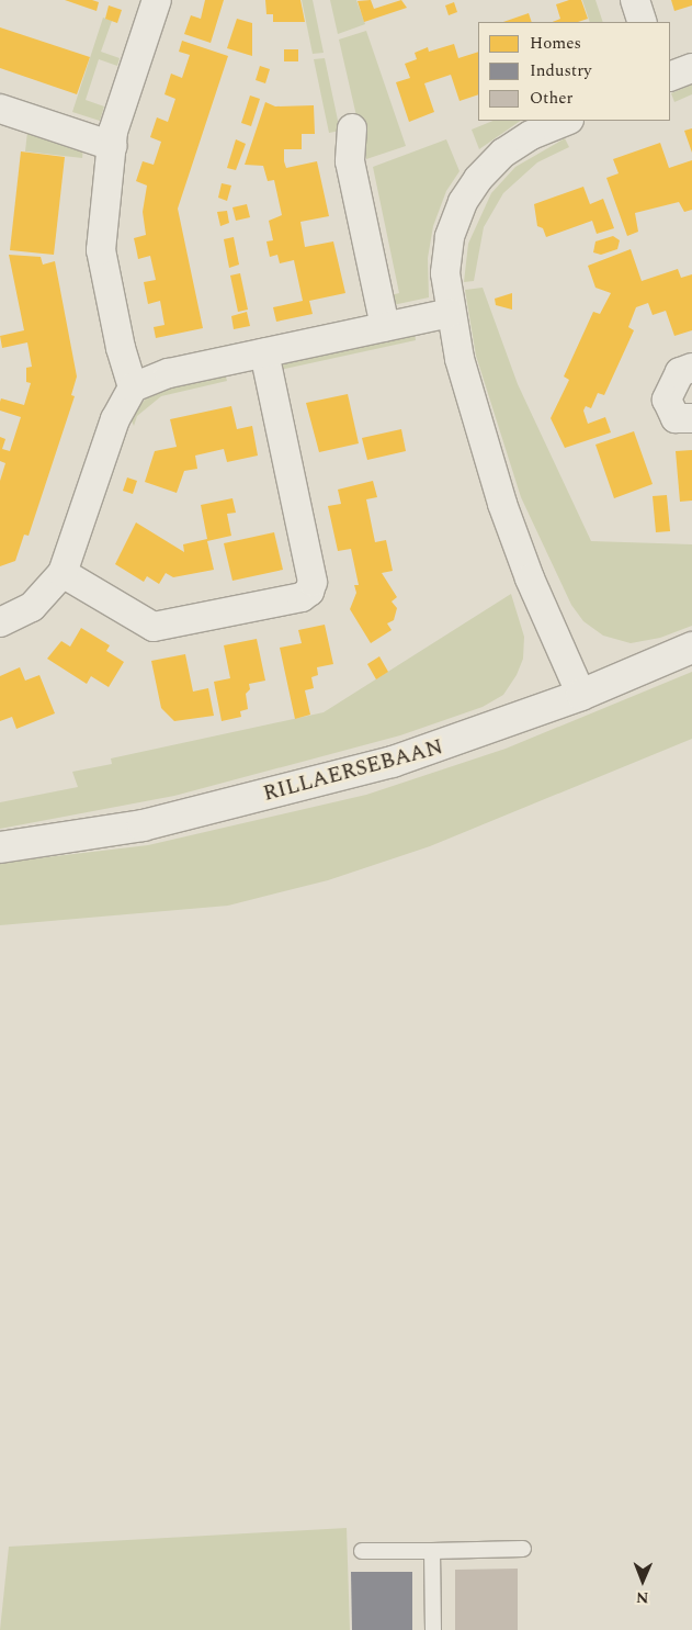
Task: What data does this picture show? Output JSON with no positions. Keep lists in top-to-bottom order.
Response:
{
  "streets": {
    "street": ["RILLAERSEBAAN"]
  },
  "legend": ["Homes", "Industry", "Other"],
  "north": "bottom"
}
